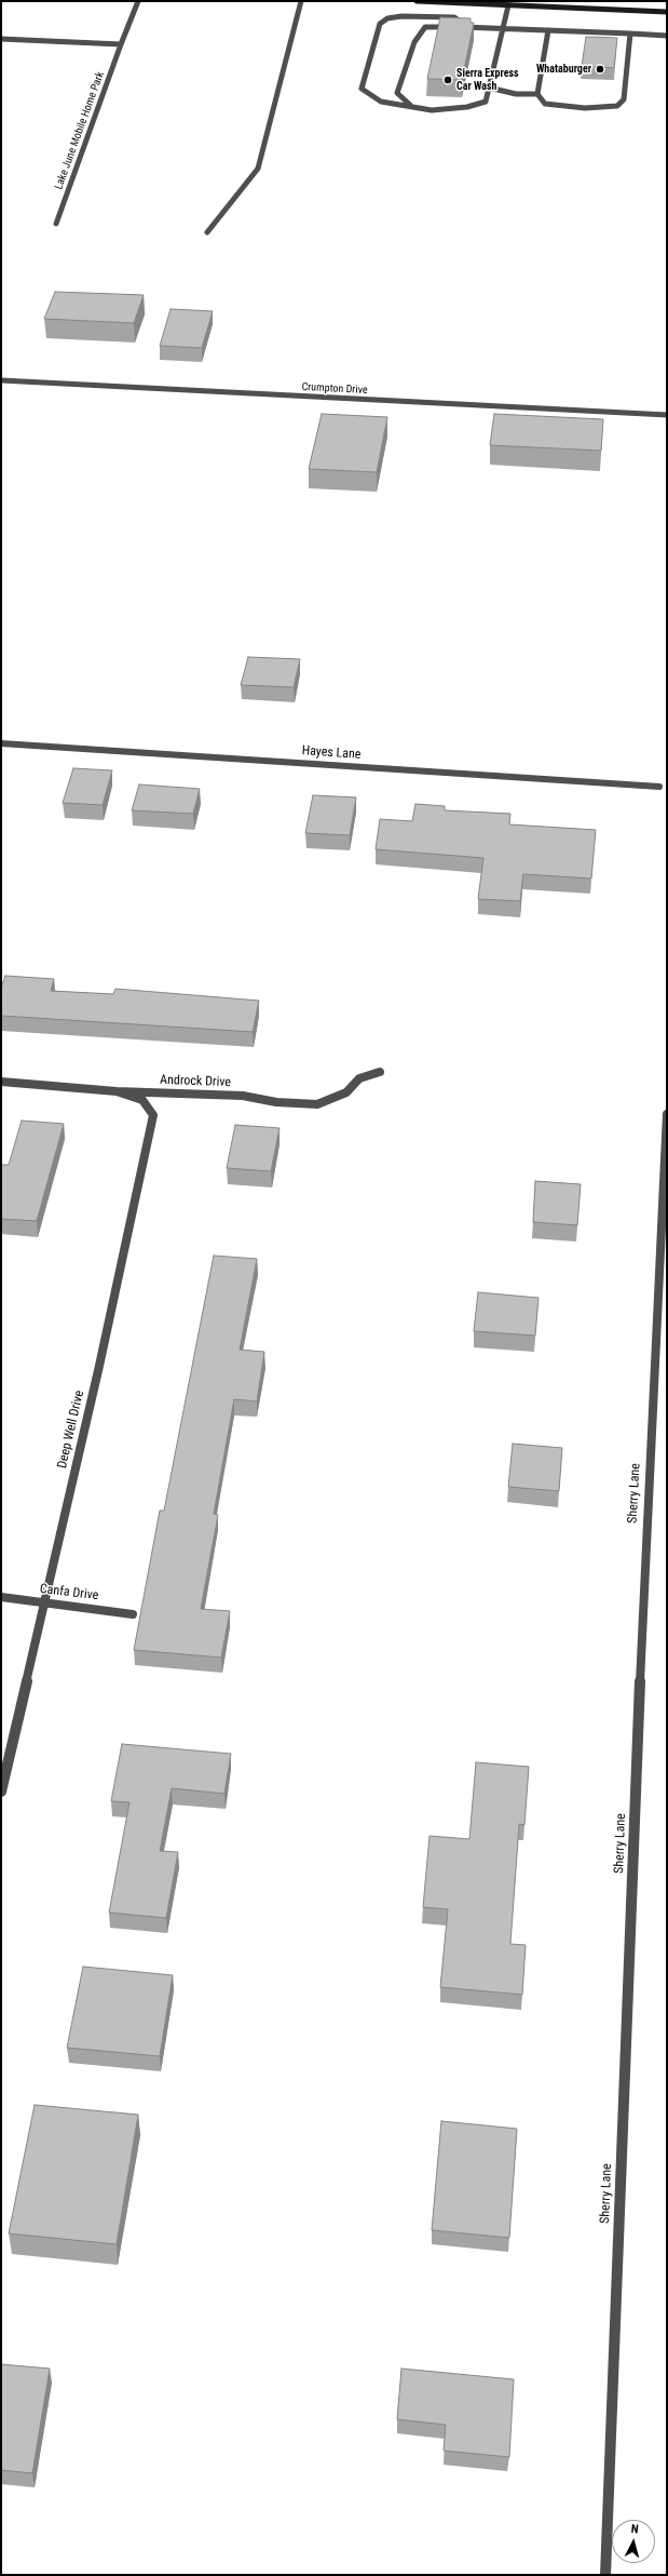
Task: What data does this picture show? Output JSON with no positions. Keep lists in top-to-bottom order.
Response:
{
  "streets": {
    "street": [
      "Lake June Mobile Home Park",
      "Crumpton Drive",
      "Hayes Lane",
      "Androck Drive",
      "Deep Well Drive",
      "Sherry Lane",
      "Canfa Drive"
    ]
  },
  "crossings": [
    ["Androck Drive", "Deep Well Drive"],
    ["Deep Well Drive", "Canfa Drive"]
  ],
  "places": ["Whataburger", "Sierra Express Car Wash"],
  "north": "top"
}
